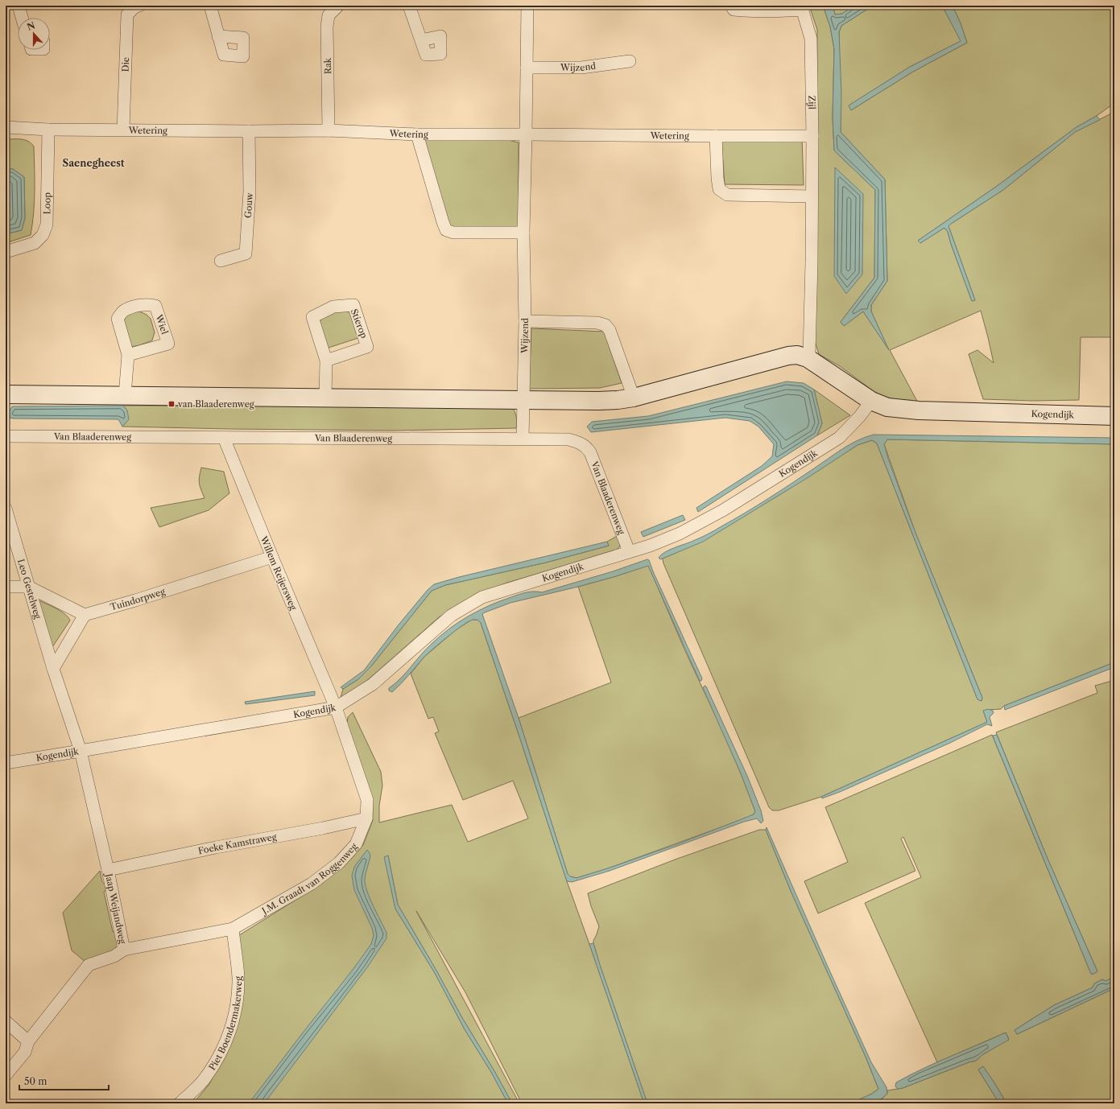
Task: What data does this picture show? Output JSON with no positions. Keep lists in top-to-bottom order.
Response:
{
  "streets": {
    "street": [
      "Die",
      "Rak",
      "Wijzend",
      "Zijl",
      "Wetering",
      "Loop",
      "Gouw",
      "Stierop",
      "Wiel",
      "Kogendijk",
      "Van Blaaderenweg",
      "Willem Reijersweg",
      "Leo Gestelweg",
      "Tuindorpweg",
      "Foeke Kamstraweg",
      "J.M. Graadt van Roggenweg",
      "Jaap Weijandweg",
      "Piet Boendermakerweg"
    ]
  },
  "crossings": [
    ["Die", "Wetering"],
    ["Rak", "Wetering"],
    ["Wijzend", "Wetering"],
    ["Wijzend", "Van Blaaderenweg"],
    ["Zijl", "Wetering"],
    ["Wetering", "Loop"],
    ["Wetering", "Gouw"],
    ["Kogendijk", "Van Blaaderenweg"],
    ["Kogendijk", "Willem Reijersweg"],
    ["Kogendijk", "Leo Gestelweg"],
    ["Kogendijk", "J.M. Graadt van Roggenweg"],
    ["Kogendijk", "Jaap Weijandweg"],
    ["Van Blaaderenweg", "Willem Reijersweg"],
    ["Willem Reijersweg", "Tuindorpweg"],
    ["Willem Reijersweg", "J.M. Graadt van Roggenweg"],
    ["Leo Gestelweg", "Jaap Weijandweg"],
    ["Foeke Kamstraweg", "J.M. Graadt van Roggenweg"],
    ["Foeke Kamstraweg", "Jaap Weijandweg"],
    ["J.M. Graadt van Roggenweg", "Jaap Weijandweg"],
    ["J.M. Graadt van Roggenweg", "Piet Boendermakerweg"]
  ],
  "districts": ["Saenegheest"],
  "places": {
    "transit": ["van Blaaderenweg"]
  },
  "scale_bar": "50 m",
  "north": "top"
}
